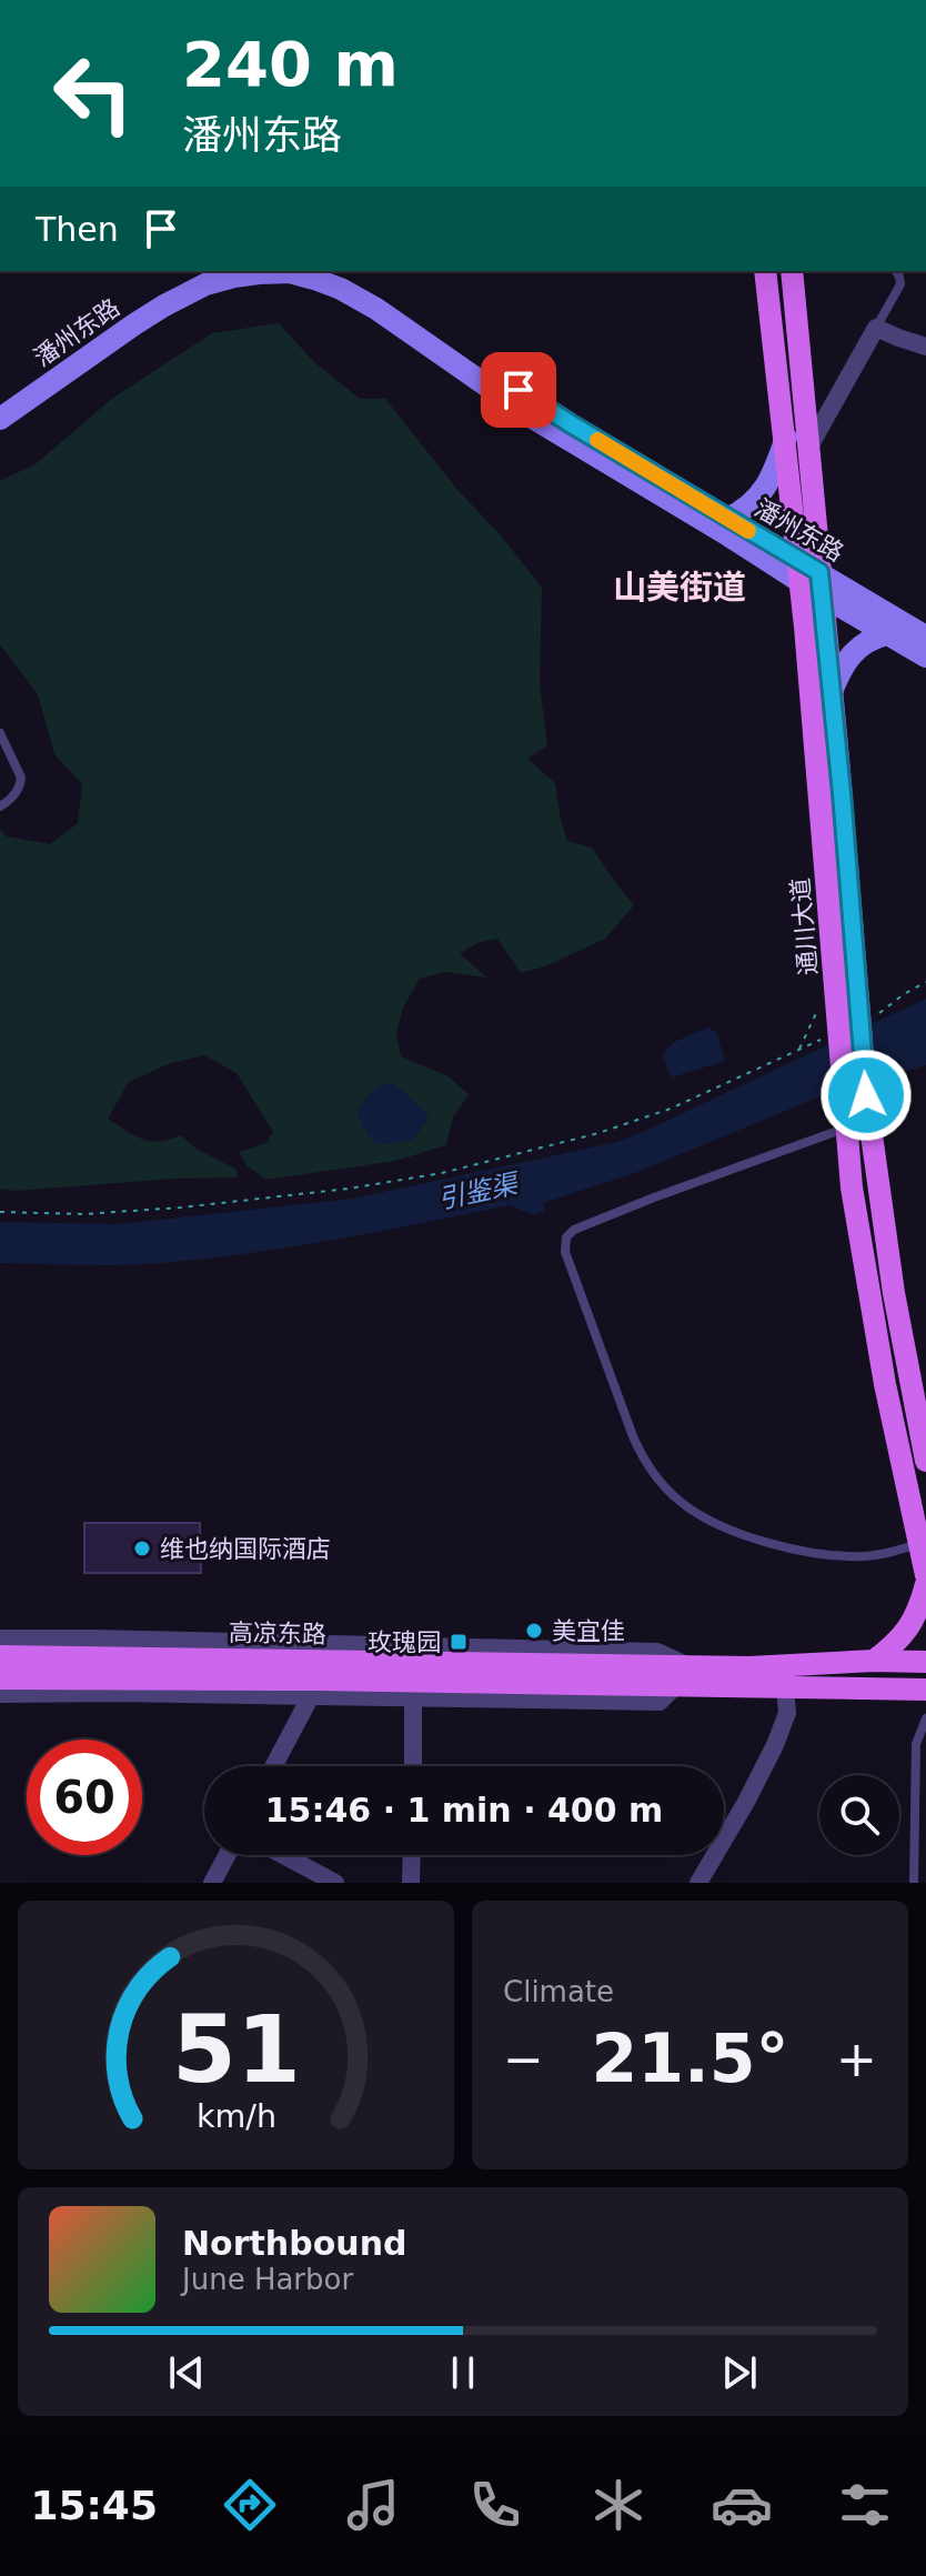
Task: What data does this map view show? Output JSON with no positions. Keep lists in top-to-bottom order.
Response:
{
  "streets": {
    "main road": ["潘州东路", "通川大道", "高凉东路"]
  },
  "crossings": [
    ["潘州东路", "通川大道"]
  ],
  "districts": ["山美街道"],
  "water": ["引鉴渠"],
  "places": {
    "other": ["维也纳国际酒店", "美宜佳"],
    "transit": ["玫瑰园"]
  },
  "page": {
    "turn": ["240 m", "潘州东路"],
    "then": "Then",
    "limit": "60",
    "trip": "15:46 · 1 min · 400 m",
    "tile": "Climate",
    "heat": ["−", "21.5°", "+"],
    "song": ["Northbound", "June Harbor"],
    "tabs": "15:45",
    "gauge": ["51", "km/h"]
  }
}
